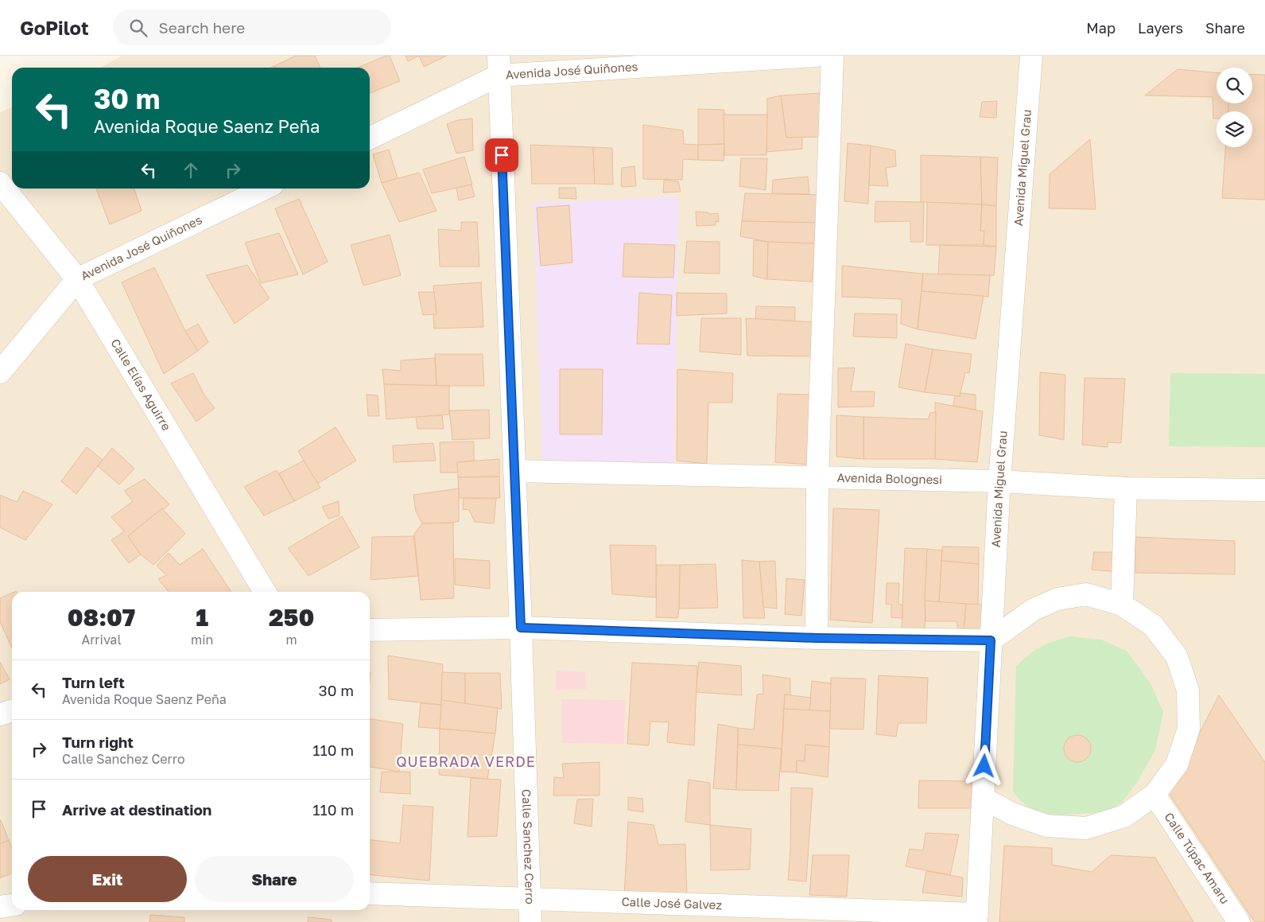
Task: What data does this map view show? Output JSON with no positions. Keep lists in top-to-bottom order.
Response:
{
  "streets": {
    "street": [
      "Avenida José Quiñones",
      "Avenida Miguel Grau",
      "Calle Elías Aguirre",
      "Avenida Bolognesi",
      "Calle Sanchez Cerro",
      "Calle Túpac Amaru",
      "Calle José Galvez"
    ]
  },
  "crossings": [
    ["Avenida José Quiñones", "Calle Elías Aguirre"],
    ["Avenida José Quiñones", "Calle Sanchez Cerro"],
    ["Avenida Miguel Grau", "Avenida Bolognesi"],
    ["Avenida Miguel Grau", "Calle José Galvez"],
    ["Avenida Bolognesi", "Calle Sanchez Cerro"],
    ["Calle Sanchez Cerro", "Calle José Galvez"]
  ],
  "districts": ["QUEBRADA VERDE"],
  "page": {
    "header": "GoPilot",
    "search": "Search here",
    "nav": ["Map", "Layers", "Share"],
    "turn": ["30 m", "Avenida Roque Saenz Peña"],
    "eta": [
      "08:07",
      "Arrival",
      "1",
      "min",
      "250",
      "m"
    ],
    "list": [
      {
        "name": "Turn left",
        "note": "Avenida Roque Saenz Peña",
        "value": "30 m"
      },
      {
        "name": "Turn right",
        "note": "Calle Sanchez Cerro",
        "value": "110 m"
      },
      {
        "name": "Arrive at destination",
        "value": "110 m"
      }
    ],
    "buttons": ["Exit", "Share"]
  }
}
